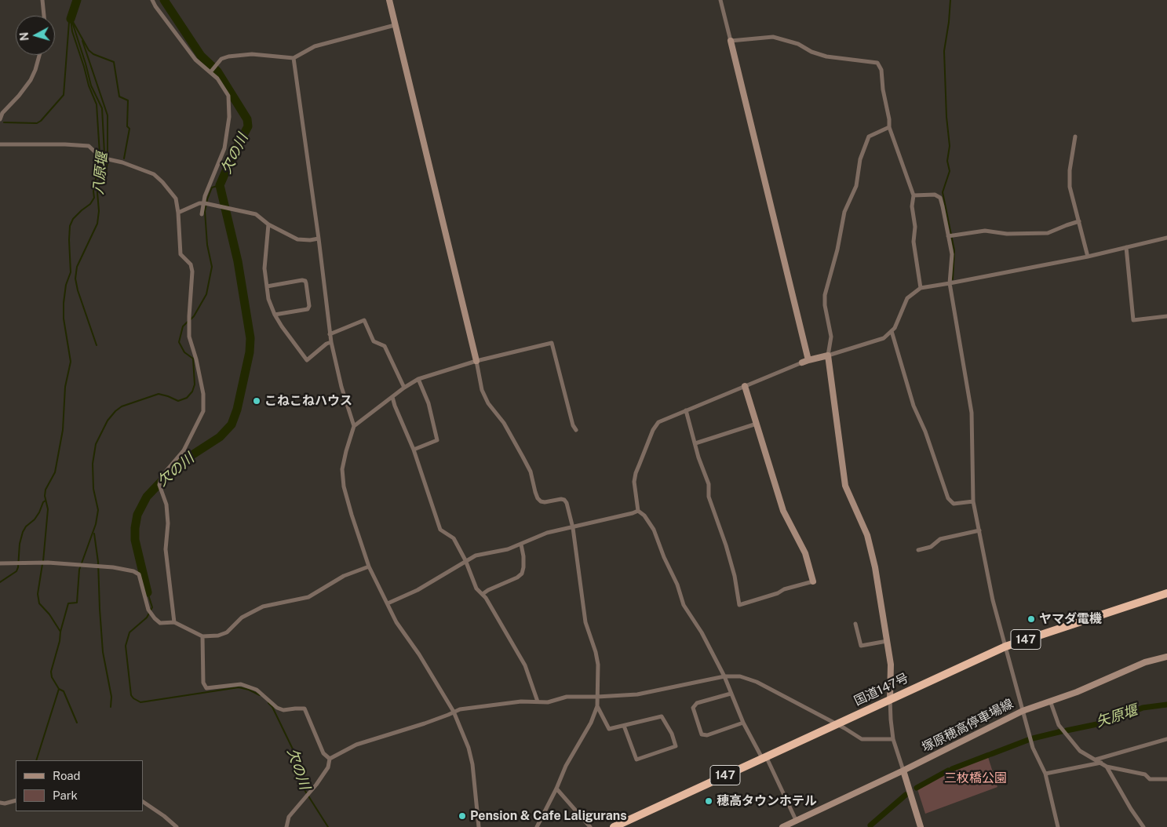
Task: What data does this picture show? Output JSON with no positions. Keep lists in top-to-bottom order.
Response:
{
  "streets": {
    "highway": ["147", "国道147号"],
    "street": ["塚原穂高停車場線"]
  },
  "water": ["欠の川", "八原堰", "矢原堰"],
  "parks": ["三枚橋公園"],
  "places": [
    "こねこねハウス",
    "ヤマダ電機",
    "穂高タウンホテル",
    "Pension & Cafe Laligurans"
  ],
  "legend": ["Road", "Park"],
  "north": "left"
}
